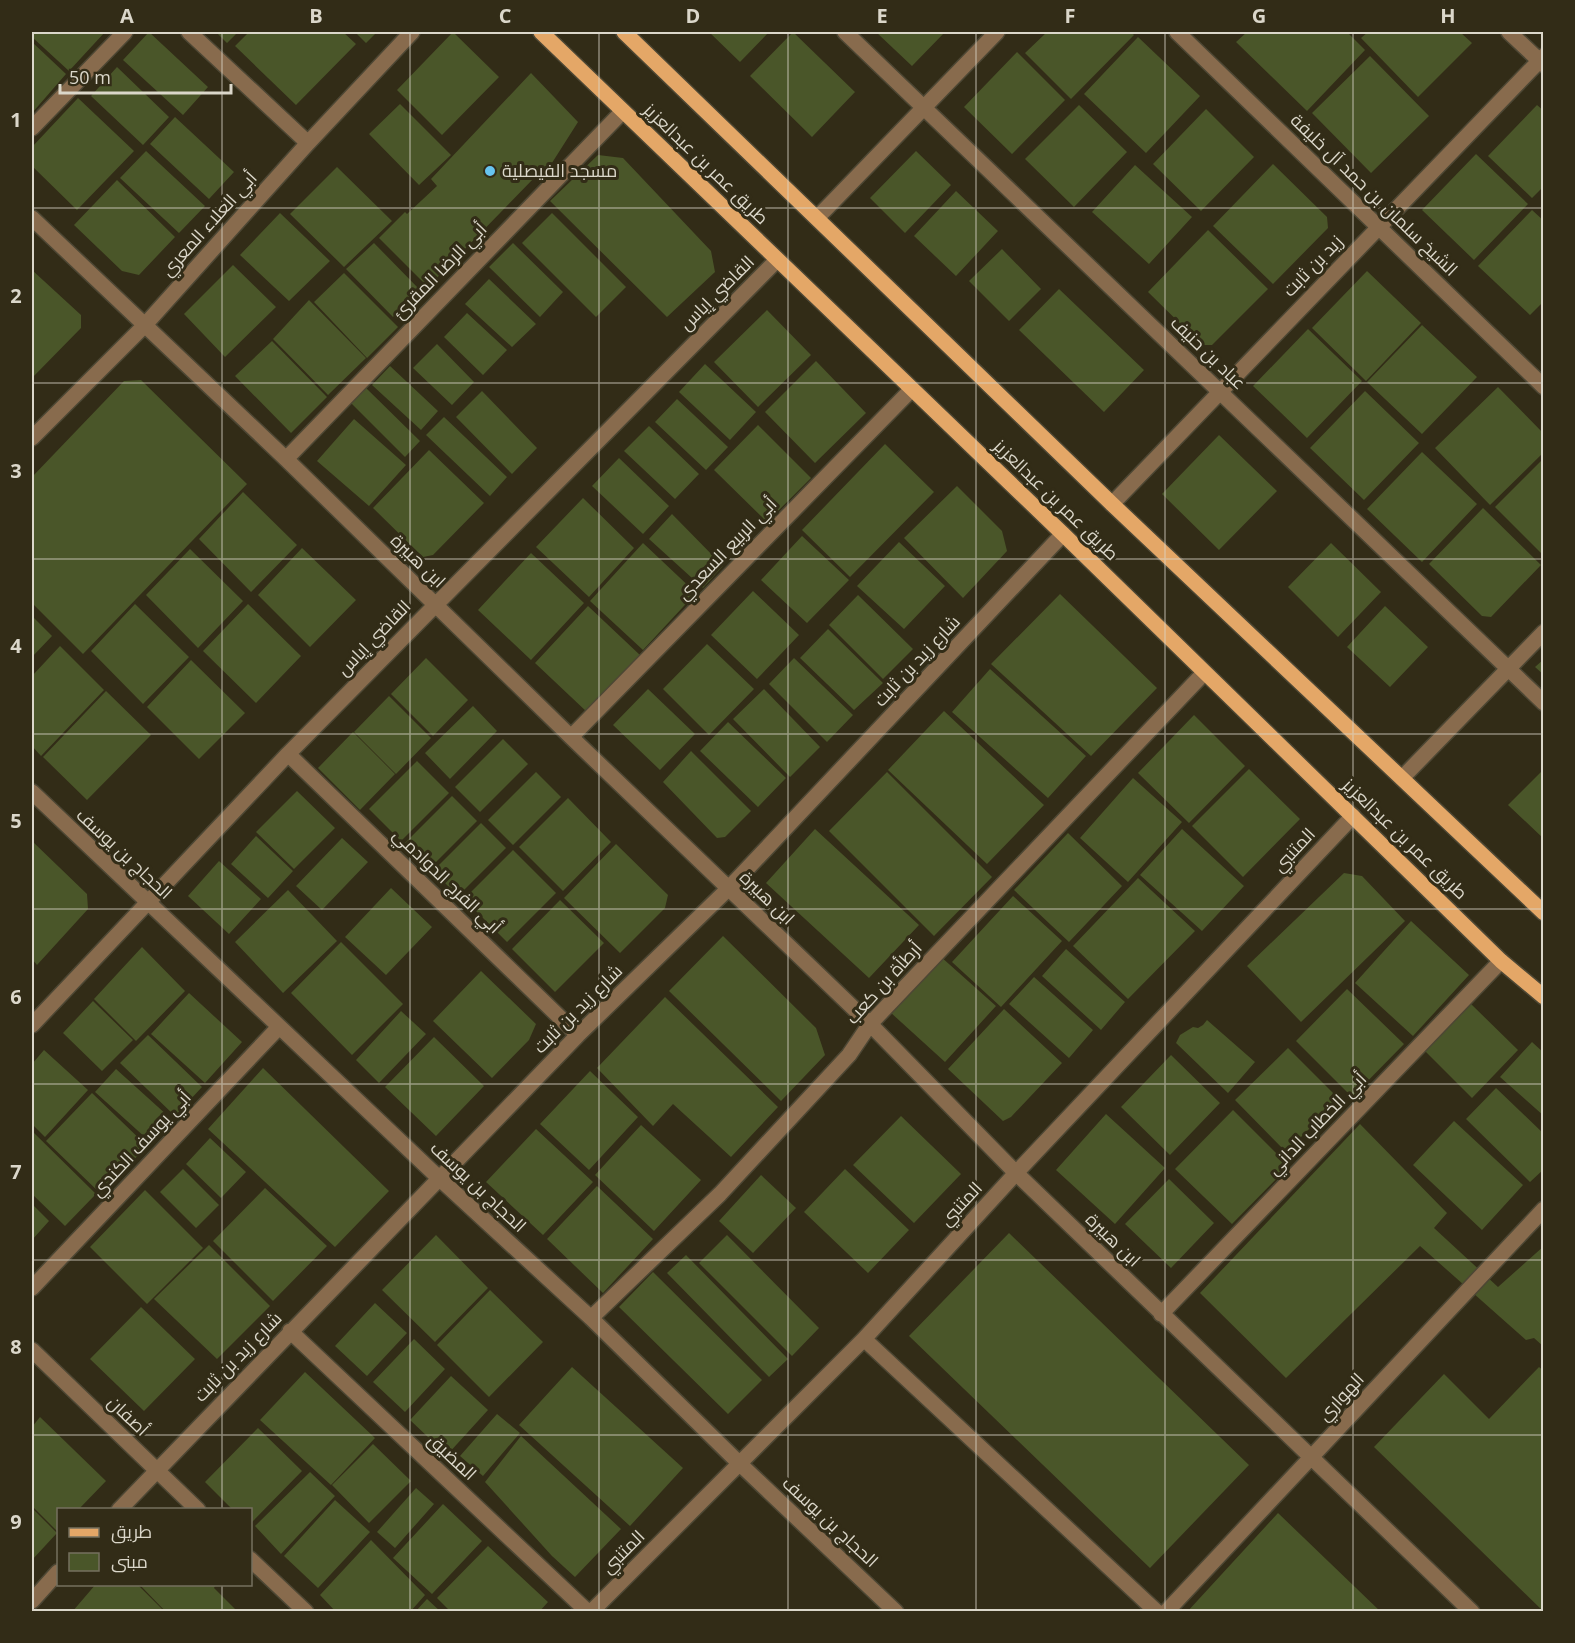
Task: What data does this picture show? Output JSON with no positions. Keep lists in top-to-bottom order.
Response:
{
  "streets": {
    "main road": ["طريق عمر بن عبدالعزيز"],
    "street": [
      "الشيخ سلمان بن حمد آل خليفة",
      "أبي العلاء المعري",
      "زيد بن ثابت",
      "أبي الرضا المقرئ",
      "القاضي إياس",
      "عباد بن حنيف",
      "أبي الربيع السعدي",
      "ابن هبيرة",
      "شارع زيد بن ثابت",
      "المتنبي",
      "الحجاج بن يوسف",
      "أبي الفرج الدوادمي",
      "أرطأة بن كعب",
      "أبي الخطاب الداني",
      "أبي يوسف الكندي",
      "الهواري",
      "أصفان",
      "المضيق"
    ]
  },
  "crossings": [
    ["طريق عمر بن عبدالعزيز", "زيد بن ثابت"],
    ["طريق عمر بن عبدالعزيز", "أبي الرضا المقرئ"],
    ["طريق عمر بن عبدالعزيز", "القاضي إياس"],
    ["طريق عمر بن عبدالعزيز", "أبي الربيع السعدي"],
    ["طريق عمر بن عبدالعزيز", "شارع زيد بن ثابت"],
    ["طريق عمر بن عبدالعزيز", "المتنبي"],
    ["طريق عمر بن عبدالعزيز", "أرطأة بن كعب"],
    ["طريق عمر بن عبدالعزيز", "أبي الخطاب الداني"],
    ["الشيخ سلمان بن حمد آل خليفة", "زيد بن ثابت"],
    ["أبي العلاء المعري", "ابن هبيرة"],
    ["زيد بن ثابت", "عباد بن حنيف"],
    ["أبي الرضا المقرئ", "ابن هبيرة"],
    ["القاضي إياس", "ابن هبيرة"],
    ["القاضي إياس", "الحجاج بن يوسف"],
    ["القاضي إياس", "أبي الفرج الدوادمي"],
    ["أبي الربيع السعدي", "ابن هبيرة"],
    ["ابن هبيرة", "شارع زيد بن ثابت"],
    ["ابن هبيرة", "المتنبي"],
    ["ابن هبيرة", "أرطأة بن كعب"],
    ["ابن هبيرة", "أبي الخطاب الداني"],
    ["ابن هبيرة", "الهواري"],
    ["شارع زيد بن ثابت", "الحجاج بن يوسف"],
    ["شارع زيد بن ثابت", "أبي الفرج الدوادمي"],
    ["شارع زيد بن ثابت", "أصفان"],
    ["شارع زيد بن ثابت", "المضيق"],
    ["المتنبي", "الحجاج بن يوسف"],
    ["المتنبي", "المضيق"],
    ["الحجاج بن يوسف", "أرطأة بن كعب"],
    ["الحجاج بن يوسف", "أبي يوسف الكندي"]
  ],
  "places": ["مسجد الفيصلية"],
  "legend": ["طريق", "مبنى"],
  "scale_bar": "50 m",
  "grid": {
    "columns": [
      "A",
      "B",
      "C",
      "D",
      "E",
      "F",
      "G",
      "H"
    ],
    "rows": [
      "1",
      "2",
      "3",
      "4",
      "5",
      "6",
      "7",
      "8",
      "9"
    ]
  }
}
